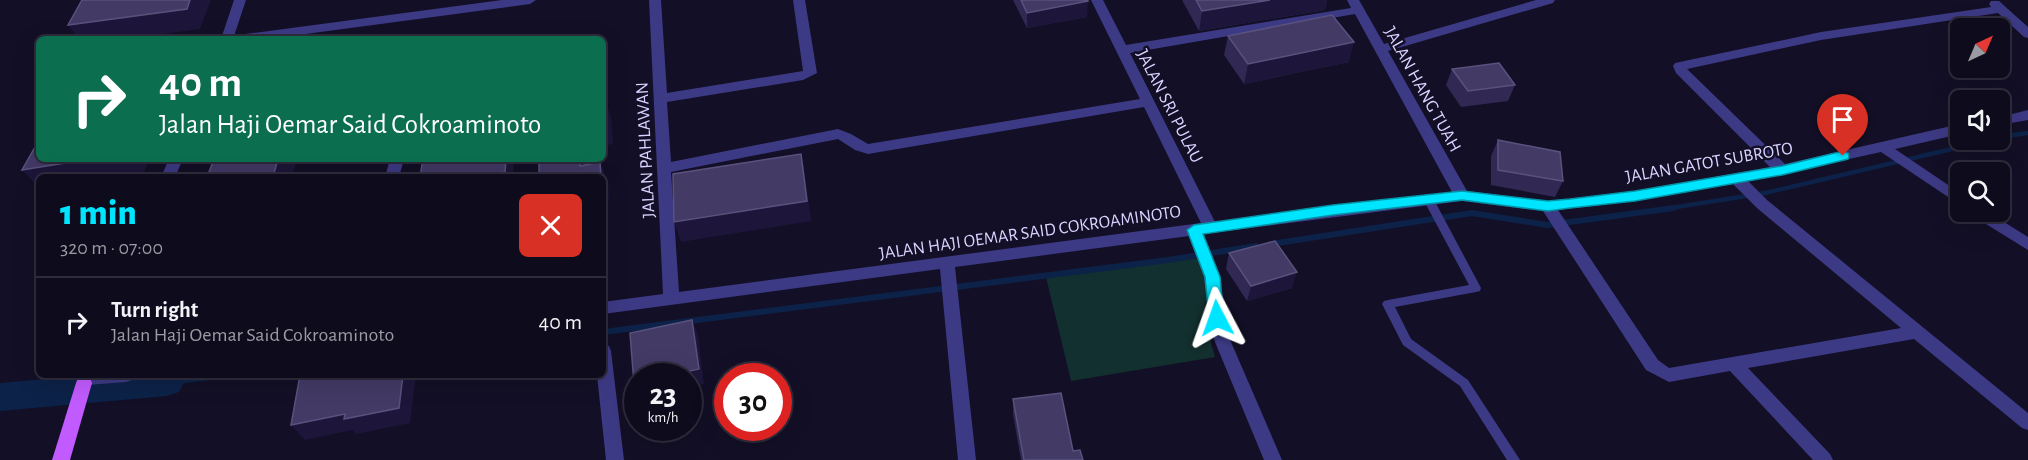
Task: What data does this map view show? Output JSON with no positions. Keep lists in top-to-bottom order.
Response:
{
  "streets": {
    "street": [
      "JALAN HANG TUAH",
      "JALAN SRI PULAU",
      "JALAN PAHLAWAN",
      "JALAN GATOT SUBROTO",
      "JALAN HAJI OEMAR SAID COKROAMINOTO"
    ]
  },
  "crossings": [
    ["JALAN HANG TUAH", "JALAN GATOT SUBROTO"],
    ["JALAN HANG TUAH", "JALAN HAJI OEMAR SAID COKROAMINOTO"],
    ["JALAN SRI PULAU", "JALAN HAJI OEMAR SAID COKROAMINOTO"],
    ["JALAN PAHLAWAN", "JALAN HAJI OEMAR SAID COKROAMINOTO"],
    ["JALAN GATOT SUBROTO", "JALAN HAJI OEMAR SAID COKROAMINOTO"]
  ],
  "north": "top right",
  "page": {
    "turn": ["40 m", "Jalan Haji Oemar Said Cokroaminoto"],
    "heading": ["1 min", "320 m · 07:00"],
    "list": [
      {
        "name": "Turn right",
        "note": "Jalan Haji Oemar Said Cokroaminoto",
        "value": "40 m"
      }
    ],
    "speed": "23 km/h",
    "limit": "30"
  }
}
